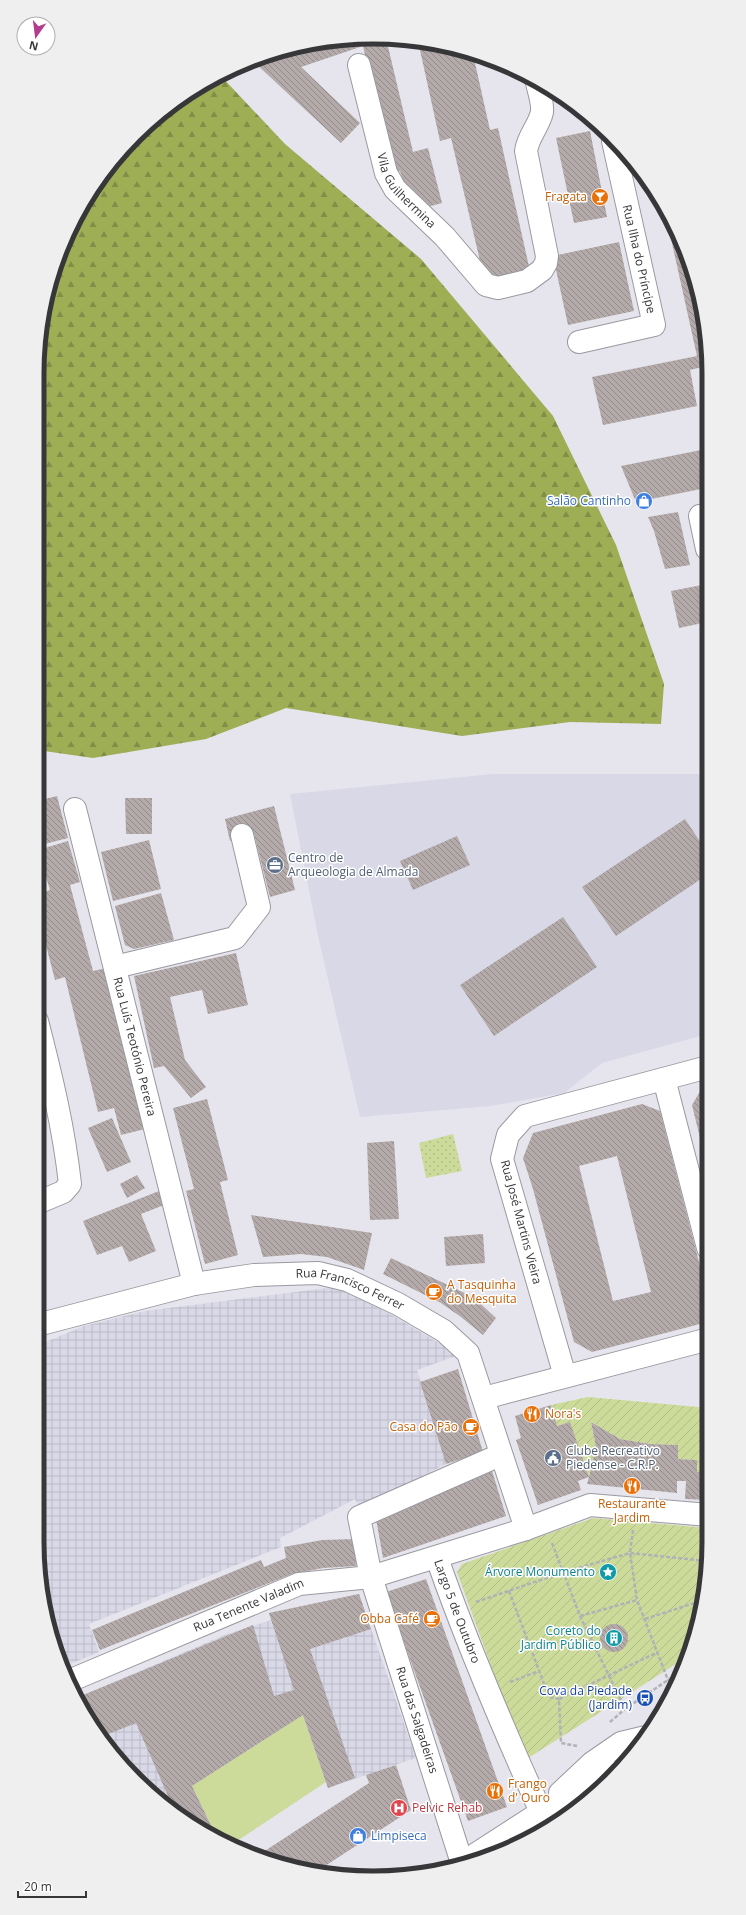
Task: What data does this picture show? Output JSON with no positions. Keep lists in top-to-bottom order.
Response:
{
  "streets": {
    "street": [
      "Vila Guilhermina",
      "Rua Ilha do Príncipe",
      "Rua Luís Teotónio Pereira",
      "Rua José Martins Vieira",
      "Rua Francisco Ferrer",
      "Rua Tenente Valadim",
      "Largo 5 de Outubro",
      "Rua das Salgadeiras"
    ]
  },
  "crossings": [
    ["Rua Luís Teotónio Pereira", "Rua Francisco Ferrer"],
    ["Rua Francisco Ferrer", "Largo 5 de Outubro"],
    ["Rua Francisco Ferrer", "Rua das Salgadeiras"],
    ["Rua Tenente Valadim", "Largo 5 de Outubro"],
    ["Rua Tenente Valadim", "Rua das Salgadeiras"]
  ],
  "places": {
    "bar": ["Fragata"],
    "shop": ["Salão Cantinho", "Limpiseca"],
    "office": ["Centro de Arqueologia de Almada"],
    "cafe": ["A Tasquinha do Mesquita", "Casa do Pão", "Obba Café"],
    "restaurant": ["Nora's", "Restaurante Jardim", "Frango d' Ouro"],
    "public building": ["Clube Recreativo Piedense - C.R.P."],
    "place": ["Árvore Monumento"],
    "building": ["Coreto do Jardim Público"],
    "bus stop": ["Cova da Piedade (Jardim)"],
    "hospital": ["Pelvic Rehab"]
  },
  "scale_bar": "20 m",
  "north": "bottom"
}
